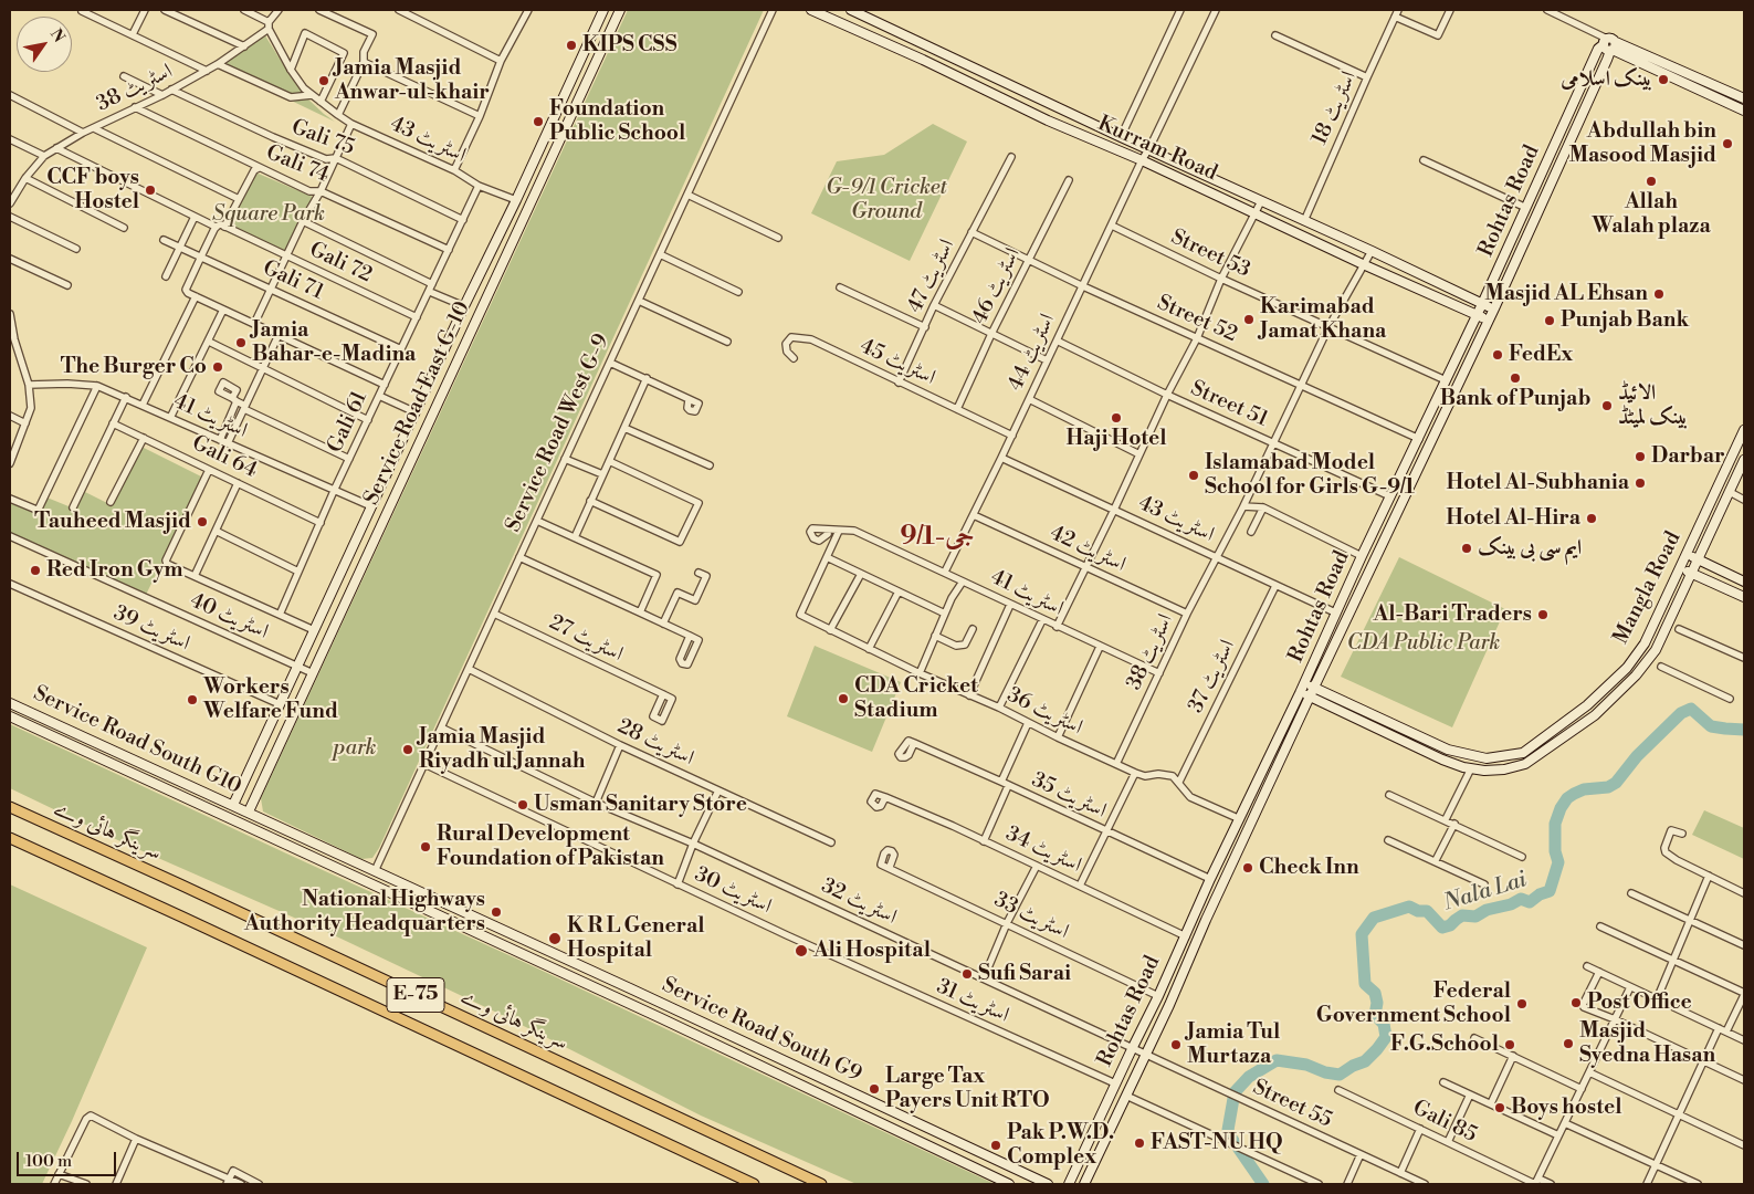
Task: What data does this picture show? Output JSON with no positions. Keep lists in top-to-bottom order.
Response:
{
  "streets": {
    "highway": ["سرینگر ہائی وے", "E-75"],
    "main road": [
      "Kurram Road",
      "Rohtas Road",
      "Service Road East G-10",
      "Mangla Road",
      "Service Road South G10",
      "Service Road South G9"
    ],
    "street": [
      "اسٹریٹ 38",
      "اسٹریٹ 18",
      "Gali 75",
      "اسٹریٹ 43",
      "Gali 74",
      "Street 53",
      "Gali 72",
      "اسٹریٹ 47",
      "Gali 71",
      "اسٹریٹ 46",
      "Street 52",
      "اسٹریٹ 44",
      "اسٹریٹ 45",
      "Street 51",
      "اسٹریٹ 41",
      "Gali 61",
      "Service Road West G-9",
      "Gali 64",
      "اسٹریٹ 42",
      "اسٹریٹ 40",
      "اسٹریٹ 39",
      "اسٹریٹ 27",
      "اسٹریٹ 37",
      "اسٹریٹ 36",
      "اسٹریٹ 28",
      "اسٹریٹ 35",
      "اسٹریٹ 34",
      "اسٹریٹ 30",
      "اسٹریٹ 32",
      "اسٹریٹ 33",
      "اسٹریٹ 31",
      "Street 55",
      "Gali 85"
    ]
  },
  "crossings": [
    ["اسٹریٹ 38", "Gali 75"],
    ["اسٹریٹ 38", "اسٹریٹ 43"],
    ["اسٹریٹ 38", "Kurram Road"],
    ["اسٹریٹ 38", "Gali 74"],
    ["اسٹریٹ 38", "Street 53"],
    ["اسٹریٹ 38", "Gali 72"],
    ["اسٹریٹ 38", "Street 52"],
    ["اسٹریٹ 38", "Street 51"],
    ["اسٹریٹ 38", "اسٹریٹ 41"],
    ["اسٹریٹ 38", "اسٹریٹ 42"],
    ["اسٹریٹ 38", "اسٹریٹ 36"],
    ["اسٹریٹ 18", "Kurram Road"],
    ["Gali 75", "Gali 61"],
    ["اسٹریٹ 43", "Rohtas Road"],
    ["اسٹریٹ 43", "اسٹریٹ 44"],
    ["اسٹریٹ 43", "Service Road East G-10"],
    ["اسٹریٹ 43", "Gali 61"],
    ["اسٹریٹ 43", "اسٹریٹ 37"],
    ["Kurram Road", "Rohtas Road"],
    ["Kurram Road", "اسٹریٹ 44"],
    ["Gali 74", "Gali 61"],
    ["Rohtas Road", "Street 53"],
    ["Rohtas Road", "Street 52"],
    ["Rohtas Road", "Street 51"],
    ["Rohtas Road", "Mangla Road"],
    ["Rohtas Road", "اسٹریٹ 35"],
    ["Rohtas Road", "اسٹریٹ 34"],
    ["Rohtas Road", "اسٹریٹ 32"],
    ["Rohtas Road", "اسٹریٹ 33"],
    ["Rohtas Road", "اسٹریٹ 31"],
    ["Rohtas Road", "Street 55"],
    ["Street 53", "اسٹریٹ 44"],
    ["Gali 72", "Gali 61"],
    ["اسٹریٹ 47", "Street 52"],
    ["اسٹریٹ 47", "اسٹریٹ 45"],
    ["Gali 71", "Gali 61"],
    ["اسٹریٹ 46", "Street 52"],
    ["اسٹریٹ 46", "اسٹریٹ 45"],
    ["Street 52", "اسٹریٹ 44"],
    ["اسٹریٹ 44", "اسٹریٹ 45"],
    ["اسٹریٹ 44", "Street 51"],
    ["اسٹریٹ 44", "اسٹریٹ 41"],
    ["اسٹریٹ 44", "اسٹریٹ 42"],
    ["Service Road East G-10", "اسٹریٹ 41"],
    ["Service Road East G-10", "اسٹریٹ 40"],
    ["Service Road East G-10", "اسٹریٹ 39"],
    ["Service Road East G-10", "Service Road South G10"],
    ["Service Road East G-10", "Service Road South G9"],
    ["اسٹریٹ 41", "Gali 61"],
    ["Gali 61", "Gali 64"],
    ["Service Road West G-9", "اسٹریٹ 27"],
    ["Service Road West G-9", "اسٹریٹ 28"],
    ["Service Road West G-9", "اسٹریٹ 30"],
    ["Service Road West G-9", "اسٹریٹ 32"],
    ["Service Road West G-9", "Service Road South G9"],
    ["اسٹریٹ 37", "اسٹریٹ 36"],
    ["Service Road South G10", "Service Road South G9"],
    ["اسٹریٹ 30", "اسٹریٹ 31"],
    ["اسٹریٹ 32", "Street 55"]
  ],
  "districts": ["جی-9/1"],
  "water": ["Nala Lai"],
  "parks": [
    "G-9/1 Cricket Ground",
    "Square Park",
    "CDA Public Park",
    "park"
  ],
  "places": [
    "KIPS CSS",
    "بینک اسلامی",
    "Jamia Masjid Anwar-ul-khair",
    "Foundation Public School",
    "Abdullah bin Masood Masjid",
    "Allah Walah plaza",
    "CCF boys Hostel",
    "Masjid AL Ehsan",
    "Karimabad Jamat Khana",
    "Punjab Bank",
    "Jamia Bahar-e-Madina",
    "FedEx",
    "The Burger Co",
    "Bank of Punjab",
    "الائیڈ بینک لمیٹڈ",
    "Haji Hotel",
    "Darbar",
    "Islamabad Model School for Girls G-9/1",
    "Hotel Al-Subhania",
    "Hotel Al-Hira",
    "Tauheed Masjid",
    "ایم سی بی بینک",
    "Red Iron Gym",
    "Al-Bari Traders",
    "CDA Cricket Stadium",
    "Workers Welfare Fund",
    "Jamia Masjid Riyadh ul Jannah",
    "Usman Sanitary Store",
    "Rural Development Foundation of Pakistan",
    "Check Inn",
    "National Highways Authority Headquarters",
    "K R L General Hospital",
    "Ali Hospital",
    "Sufi Sarai",
    "Post Office",
    "Federal Government School",
    "Masjid Syedna Hasan",
    "Jamia Tul Murtaza",
    "F.G.School",
    "Large Tax Payers Unit RTO",
    "Boys hostel",
    "FAST-NU HQ",
    "Pak P.W.D. Complex"
  ],
  "scale_bar": "100 m",
  "north": "top right"
}
